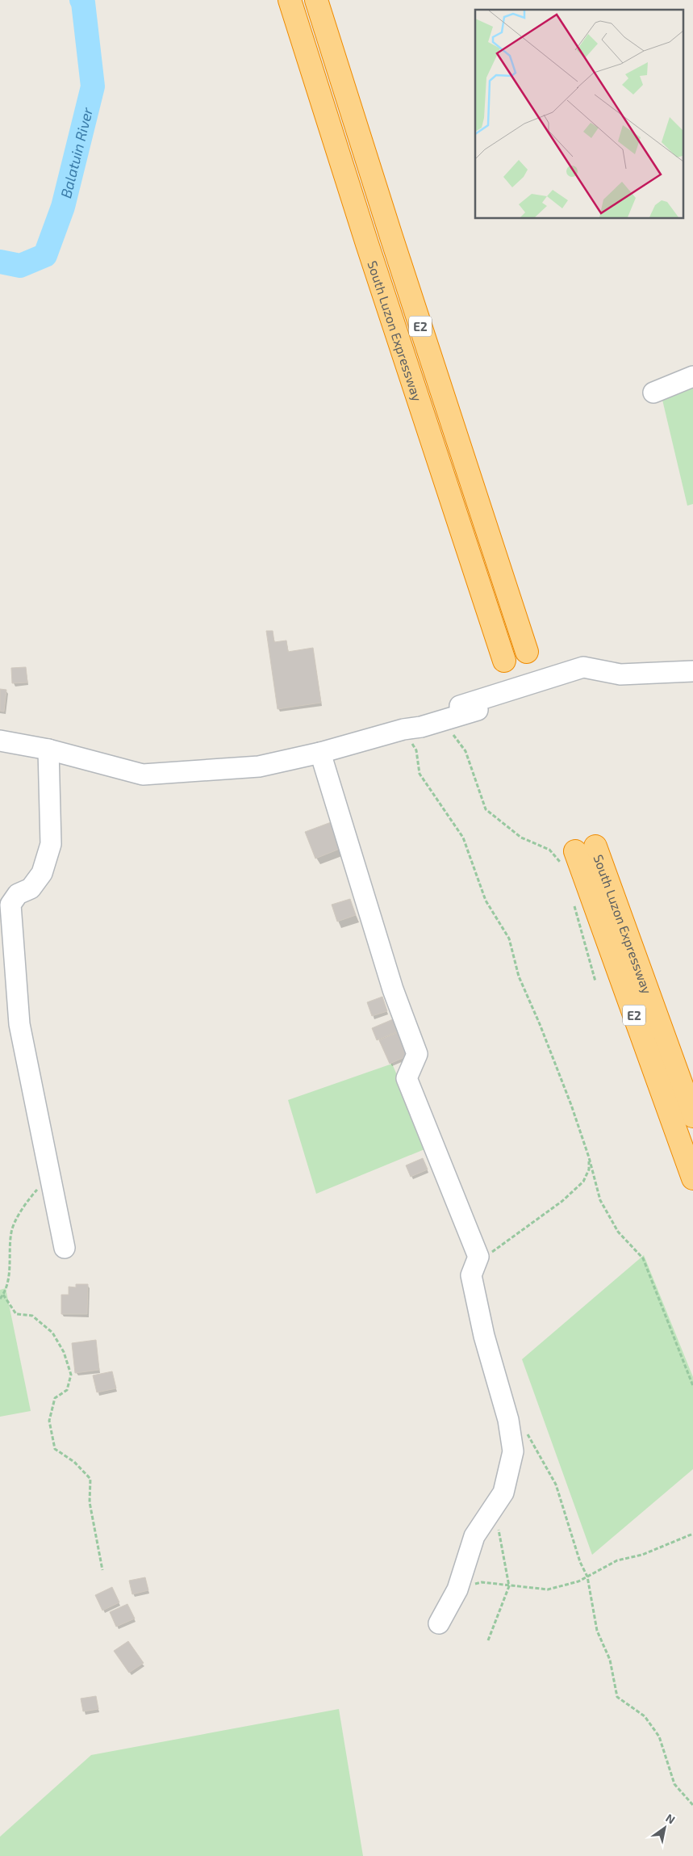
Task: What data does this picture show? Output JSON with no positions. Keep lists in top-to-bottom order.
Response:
{
  "streets": {
    "highway": ["E2", "South Luzon Expressway"]
  },
  "water": ["Balatuin River"],
  "north": "top right"
}
